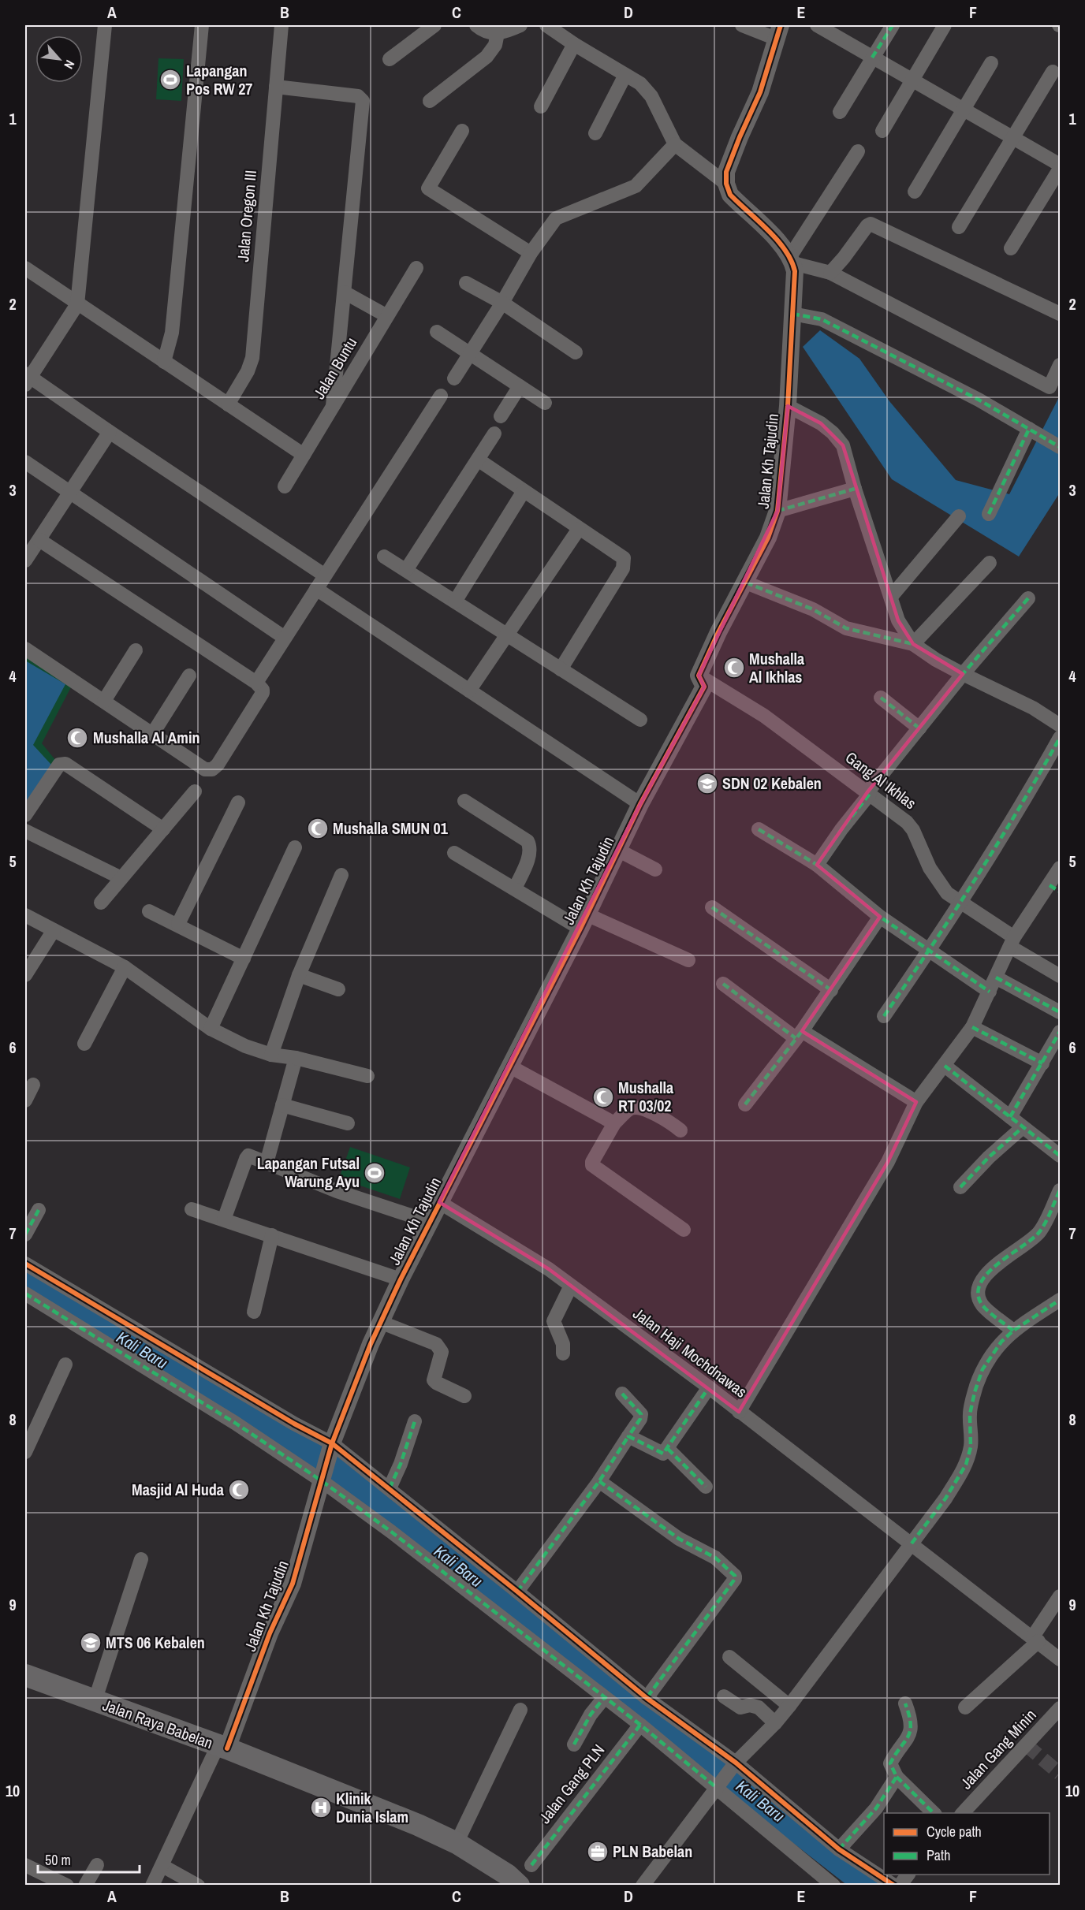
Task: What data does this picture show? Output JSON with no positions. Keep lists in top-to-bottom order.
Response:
{
  "streets": {
    "main road": ["Jalan Raya Babelan"],
    "street": [
      "Jalan Oregon III",
      "Jalan Buntu",
      "Jalan Kh Tajudin",
      "Gang Al Ikhlas",
      "Jalan Haji Mochdnawas",
      "Jalan Gang Minin",
      "Jalan Gang PLN"
    ]
  },
  "crossings": [
    ["Jalan Kh Tajudin", "Gang Al Ikhlas"],
    ["Jalan Kh Tajudin", "Jalan Haji Mochdnawas"],
    ["Jalan Kh Tajudin", "Jalan Raya Babelan"]
  ],
  "water": ["Kali Baru"],
  "places": {
    "sports": ["Lapangan Pos RW 27", "Lapangan Futsal Warung Ayu"],
    "mosque": [
      "Mushalla Al Ikhlas",
      "Mushalla Al Amin",
      "Mushalla SMUN 01",
      "Mushalla RT 03/02",
      "Masjid Al Huda"
    ],
    "school or university": ["SDN 02 Kebalen", "MTS 06 Kebalen"],
    "hospital": ["Klinik Dunia Islam"],
    "office": ["PLN Babelan"]
  },
  "legend": ["Cycle path", "Path"],
  "scale_bar": "50 m",
  "north": "bottom right",
  "grid": {
    "columns": [
      "A",
      "B",
      "C",
      "D",
      "E",
      "F"
    ],
    "rows": [
      "1",
      "2",
      "3",
      "4",
      "5",
      "6",
      "7",
      "8",
      "9",
      "10"
    ]
  }
}
